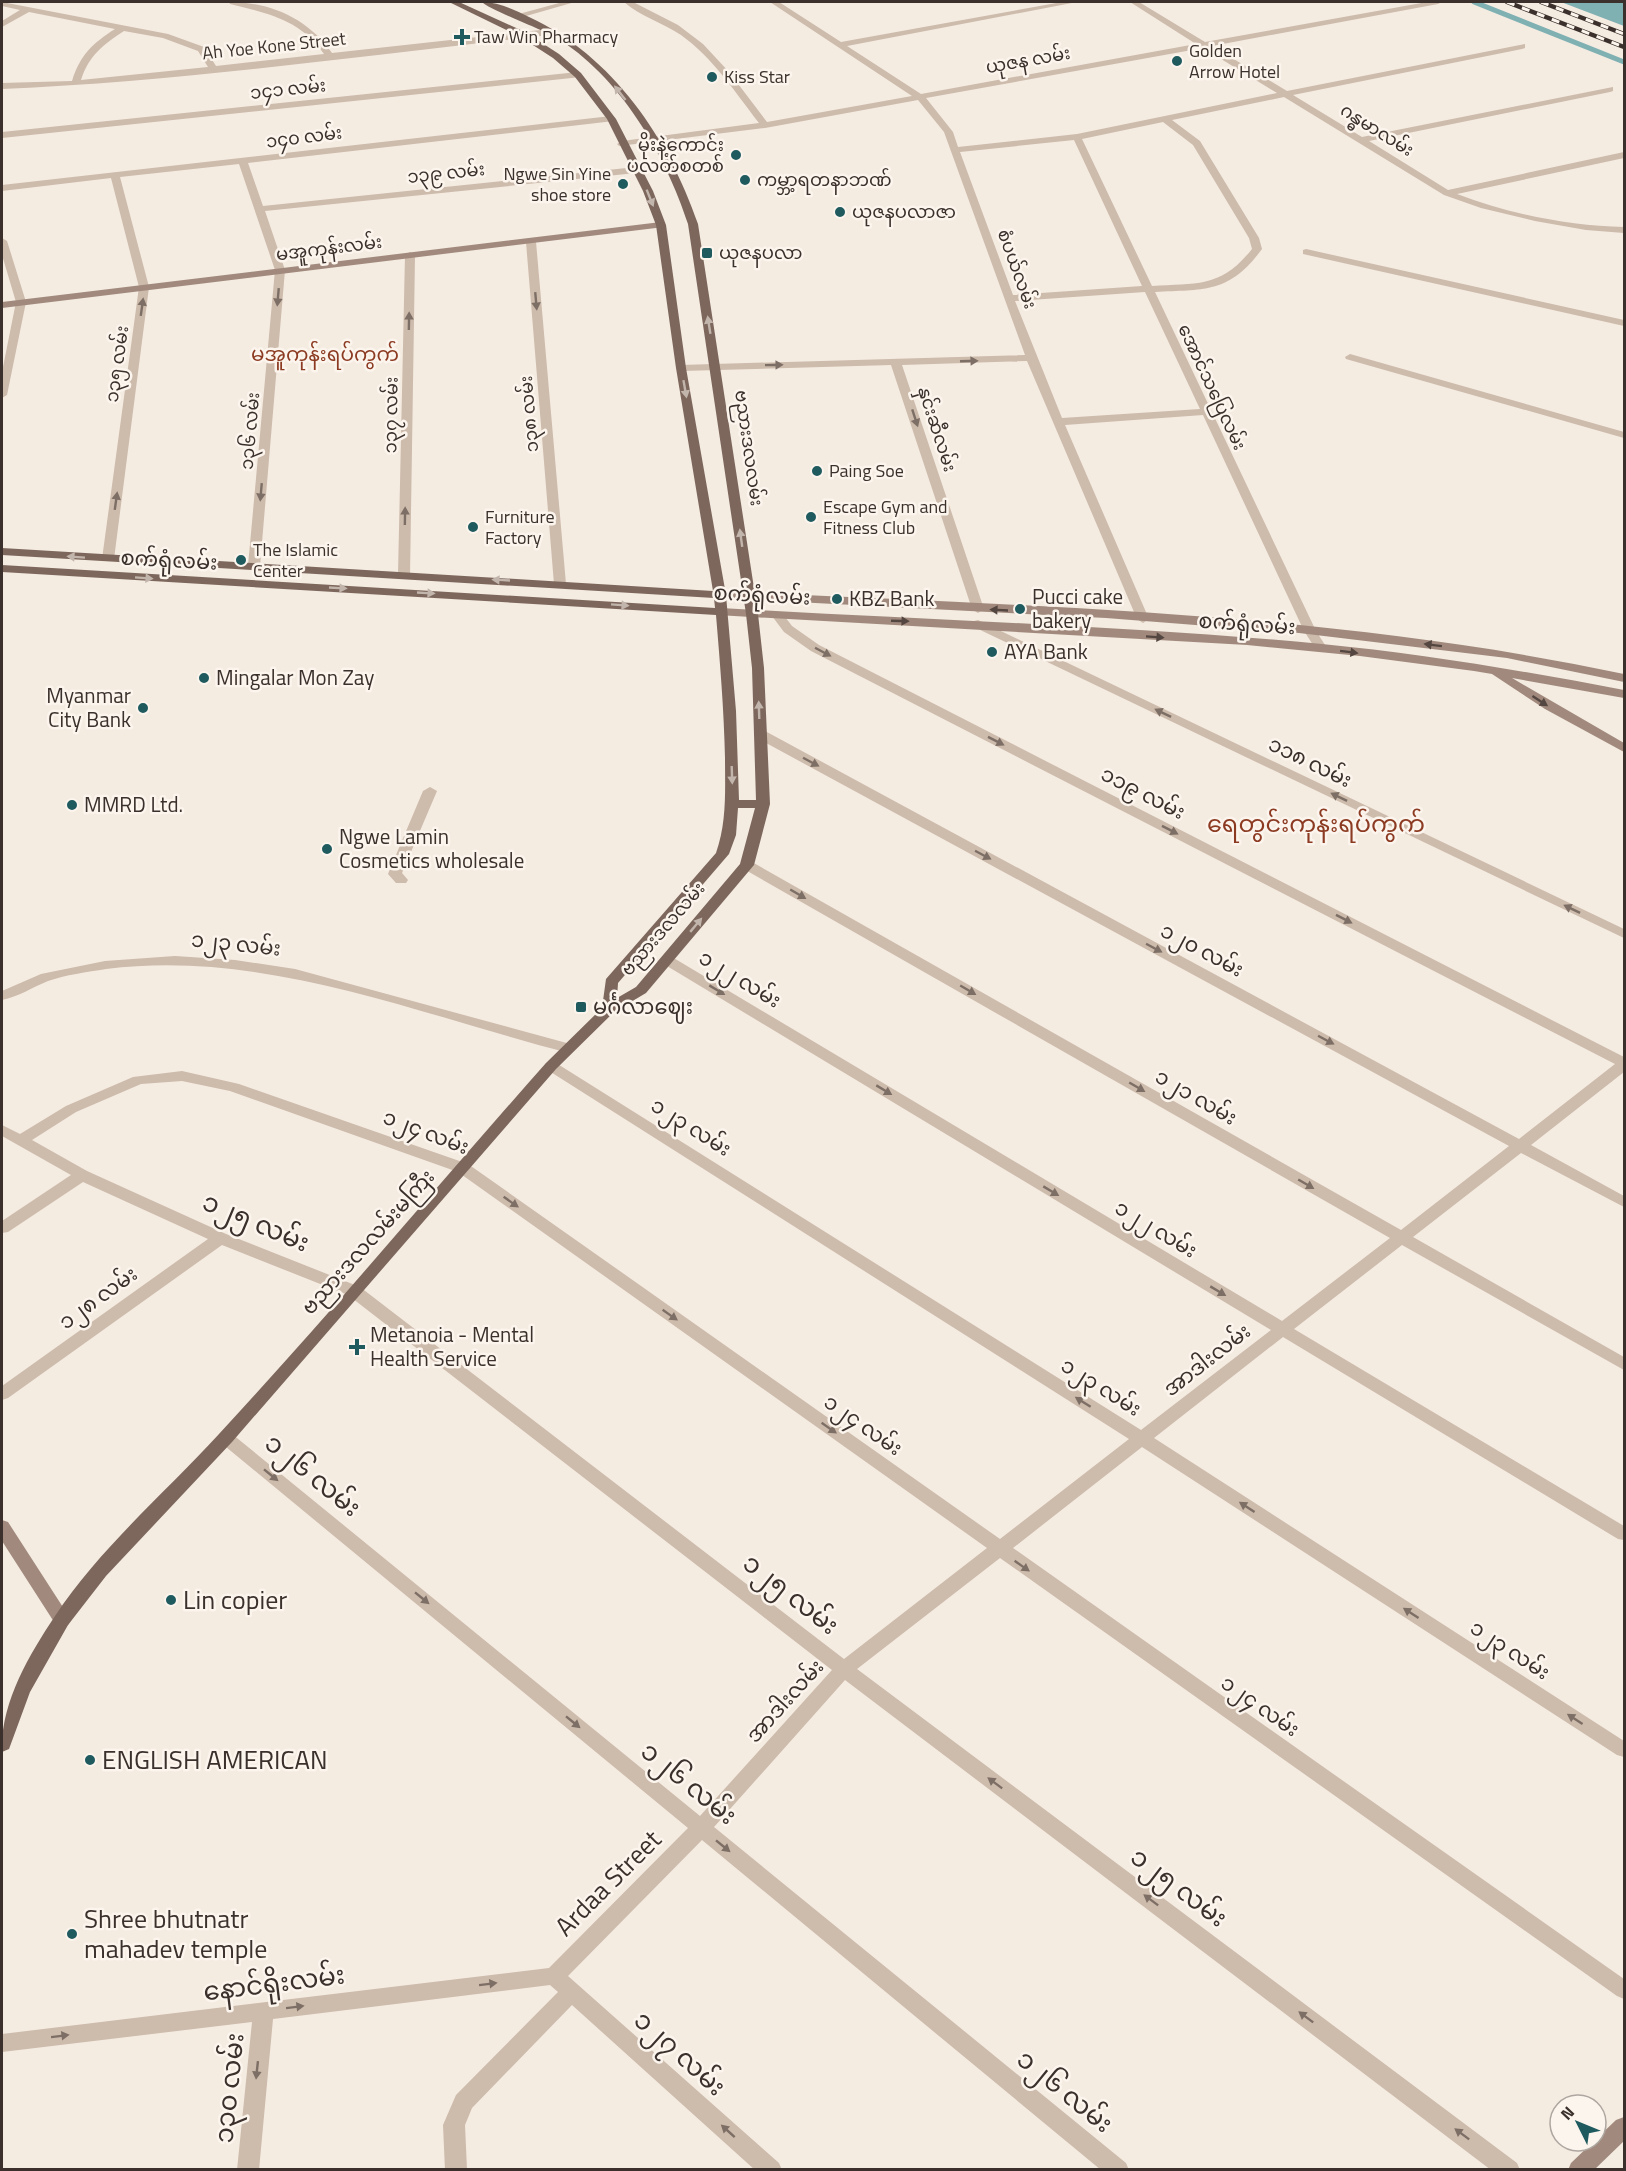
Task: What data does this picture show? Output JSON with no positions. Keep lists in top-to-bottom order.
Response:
{
  "streets": {
    "main road": [
      "မအူကုန်းလမ်း",
      "ဗညားဒလလမ်း",
      "စက်ရုံလမ်း",
      "ဗညားဒလလမ်းမကြီး"
    ],
    "street": [
      "Ah Yoe Kone Street",
      "ယုဇန လမ်း",
      "၁၄၁ လမ်း",
      "ဂန္ဓမာလမ်း",
      "၁၄၀ လမ်း",
      "၁၃၉ လမ်း",
      "စံပယ်လမ်း",
      "၁၃၅ လမ်း",
      "အောင်သပြေလမ်း",
      "၁၃၈ လမ်း",
      "၁၃၇ လမ်း",
      "နှင်းဆီလမ်း",
      "၁၃၆ လမ်း",
      "၁၁၈ လမ်း",
      "၁၁၉ လမ်း",
      "၁၂၃ လမ်း",
      "၁၂၀ လမ်း",
      "၁၂၂ လမ်း",
      "၁၂၁ လမ်း",
      "၁၂၄ လမ်း",
      "၁၂၅ လမ်း",
      "၁၂၈ လမ်း",
      "အာဒါးလမ်း",
      "၁၂၆ လမ်း",
      "Ardaa Street",
      "နောင်ရိုးလမ်း",
      "၁၂၇ လမ်း",
      "၁၃၀ လမ်း"
    ]
  },
  "crossings": [
    ["Ah Yoe Kone Street", "ဗညားဒလလမ်း"],
    ["ယုဇန လမ်း", "ဂန္ဓမာလမ်း"],
    ["ယုဇန လမ်း", "စံပယ်လမ်း"],
    ["ယုဇန လမ်း", "ဗညားဒလလမ်း"],
    ["၁၄၁ လမ်း", "ဗညားဒလလမ်း"],
    ["၁၄၀ လမ်း", "၁၃၅ လမ်း"],
    ["၁၄၀ လမ်း", "၁၃၆ လမ်း"],
    ["၁၄၀ လမ်း", "ဗညားဒလလမ်း"],
    ["၁၃၉ လမ်း", "၁၃၆ လမ်း"],
    ["၁၃၉ လမ်း", "ဗညားဒလလမ်း"],
    ["မအူကုန်းလမ်း", "၁၃၅ လမ်း"],
    ["မအူကုန်းလမ်း", "၁၃၈ လမ်း"],
    ["မအူကုန်းလမ်း", "၁၃၇ လမ်း"],
    ["မအူကုန်းလမ်း", "၁၃၆ လမ်း"],
    ["မအူကုန်းလမ်း", "ဗညားဒလလမ်း"],
    ["စံပယ်လမ်း", "စက်ရုံလမ်း"],
    ["၁၃၅ လမ်း", "စက်ရုံလမ်း"],
    ["အောင်သပြေလမ်း", "စက်ရုံလမ်း"],
    ["၁၃၈ လမ်း", "စက်ရုံလမ်း"],
    ["၁၃၇ လမ်း", "စက်ရုံလမ်း"],
    ["နှင်းဆီလမ်း", "စက်ရုံလမ်း"],
    ["၁၃၆ လမ်း", "စက်ရုံလမ်း"],
    ["ဗညားဒလလမ်း", "စက်ရုံလမ်း"],
    ["ဗညားဒလလမ်း", "၁၂၀ လမ်း"],
    ["ဗညားဒလလမ်း", "၁၂၂ လမ်း"],
    ["ဗညားဒလလမ်း", "၁၂၁ လမ်း"],
    ["ဗညားဒလလမ်း", "ဗညားဒလလမ်းမကြီး"],
    ["စက်ရုံလမ်း", "၁၁၈ လမ်း"],
    ["စက်ရုံလမ်း", "၁၁၉ လမ်း"],
    ["၁၁၉ လမ်း", "အာဒါးလမ်း"],
    ["၁၂၃ လမ်း", "ဗညားဒလလမ်းမကြီး"],
    ["၁၂၃ လမ်း", "အာဒါးလမ်း"],
    ["၁၂၀ လမ်း", "အာဒါးလမ်း"],
    ["၁၂၂ လမ်း", "အာဒါးလမ်း"],
    ["၁၂၁ လမ်း", "အာဒါးလမ်း"],
    ["၁၂၄ လမ်း", "၁၂၅ လမ်း"],
    ["၁၂၄ လမ်း", "ဗညားဒလလမ်းမကြီး"],
    ["၁၂၄ လမ်း", "အာဒါးလမ်း"],
    ["၁၂၅ လမ်း", "ဗညားဒလလမ်းမကြီး"],
    ["၁၂၅ လမ်း", "၁၂၈ လမ်း"],
    ["၁၂၅ လမ်း", "အာဒါးလမ်း"],
    ["ဗညားဒလလမ်းမကြီး", "၁၂၆ လမ်း"],
    ["အာဒါးလမ်း", "၁၂၆ လမ်း"],
    ["အာဒါးလမ်း", "Ardaa Street"],
    ["၁၂၆ လမ်း", "Ardaa Street"],
    ["Ardaa Street", "နောင်ရိုးလမ်း"],
    ["Ardaa Street", "၁၂၇ လမ်း"],
    ["နောင်ရိုးလမ်း", "၁၂၇ လမ်း"],
    ["နောင်ရိုးလမ်း", "၁၃၀ လမ်း"]
  ],
  "one_way": [
    "၁၃၈ လမ်း",
    "၁၃၇ လမ်း",
    "နှင်းဆီလမ်း",
    "၁၃၆ လမ်း",
    "၁၁၈ လမ်း",
    "၁၁၉ လမ်း",
    "၁၂၃ လမ်း",
    "၁၂၀ လမ်း",
    "၁၂၂ လမ်း",
    "၁၂၁ လမ်း",
    "၁၂၄ လမ်း",
    "၁၂၅ လမ်း",
    "၁၂၆ လမ်း",
    "နောင်ရိုးလမ်း",
    "၁၂၇ လမ်း",
    "၁၃၀ လမ်း"
  ],
  "districts": ["မအူကုန်းရပ်ကွက်", "ရေတွင်းကုန်းရပ်ကွက်"],
  "places": {
    "health": ["Taw Win Pharmacy", "Metanoia - Mental Health Service"],
    "other": [
      "Golden Arrow Hotel",
      "Kiss Star",
      "မိုးနဲ့ကောင်း ပလတ်စတစ်",
      "ကမ္ဘာ့ရတနာဘဏ်",
      "Ngwe Sin Yine shoe store",
      "ယုဇနပလာဇာ",
      "Paing Soe",
      "Escape Gym and Fitness Club",
      "Furniture Factory",
      "The Islamic Center",
      "KBZ Bank",
      "Pucci cake bakery",
      "AYA Bank",
      "Mingalar Mon Zay",
      "Myanmar City Bank",
      "MMRD Ltd.",
      "Ngwe Lamin Cosmetics wholesale",
      "Lin copier",
      "ENGLISH AMERICAN",
      "Shree bhutnatr mahadev temple"
    ],
    "transit": ["ယုဇနပလာ", "မင်္ဂလာဈေး"]
  },
  "north": "top left"
}
